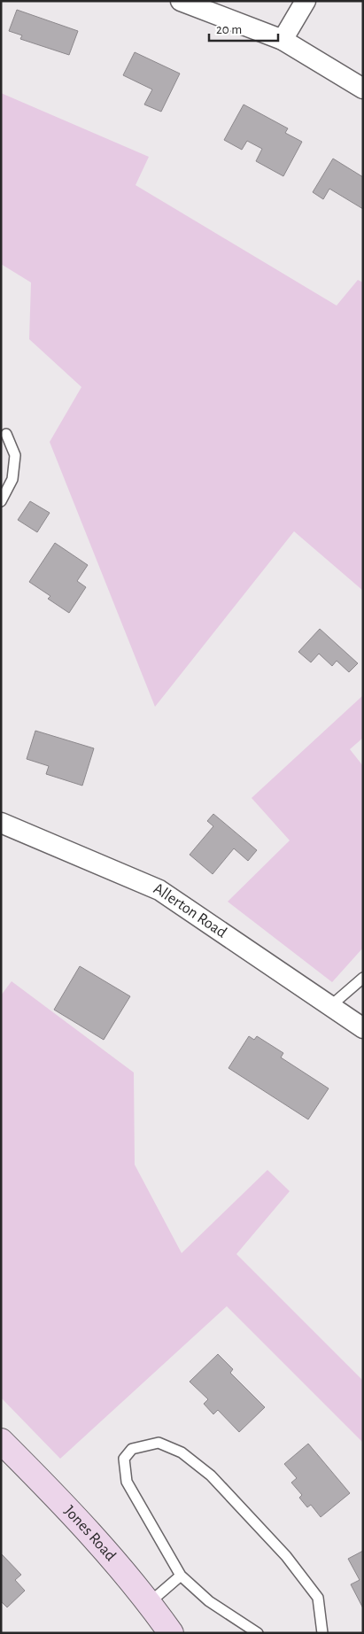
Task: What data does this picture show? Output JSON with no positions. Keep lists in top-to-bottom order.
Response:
{
  "streets": {
    "street": ["Allerton Road", "Jones Road"]
  },
  "scale_bar": "20 m"
}
